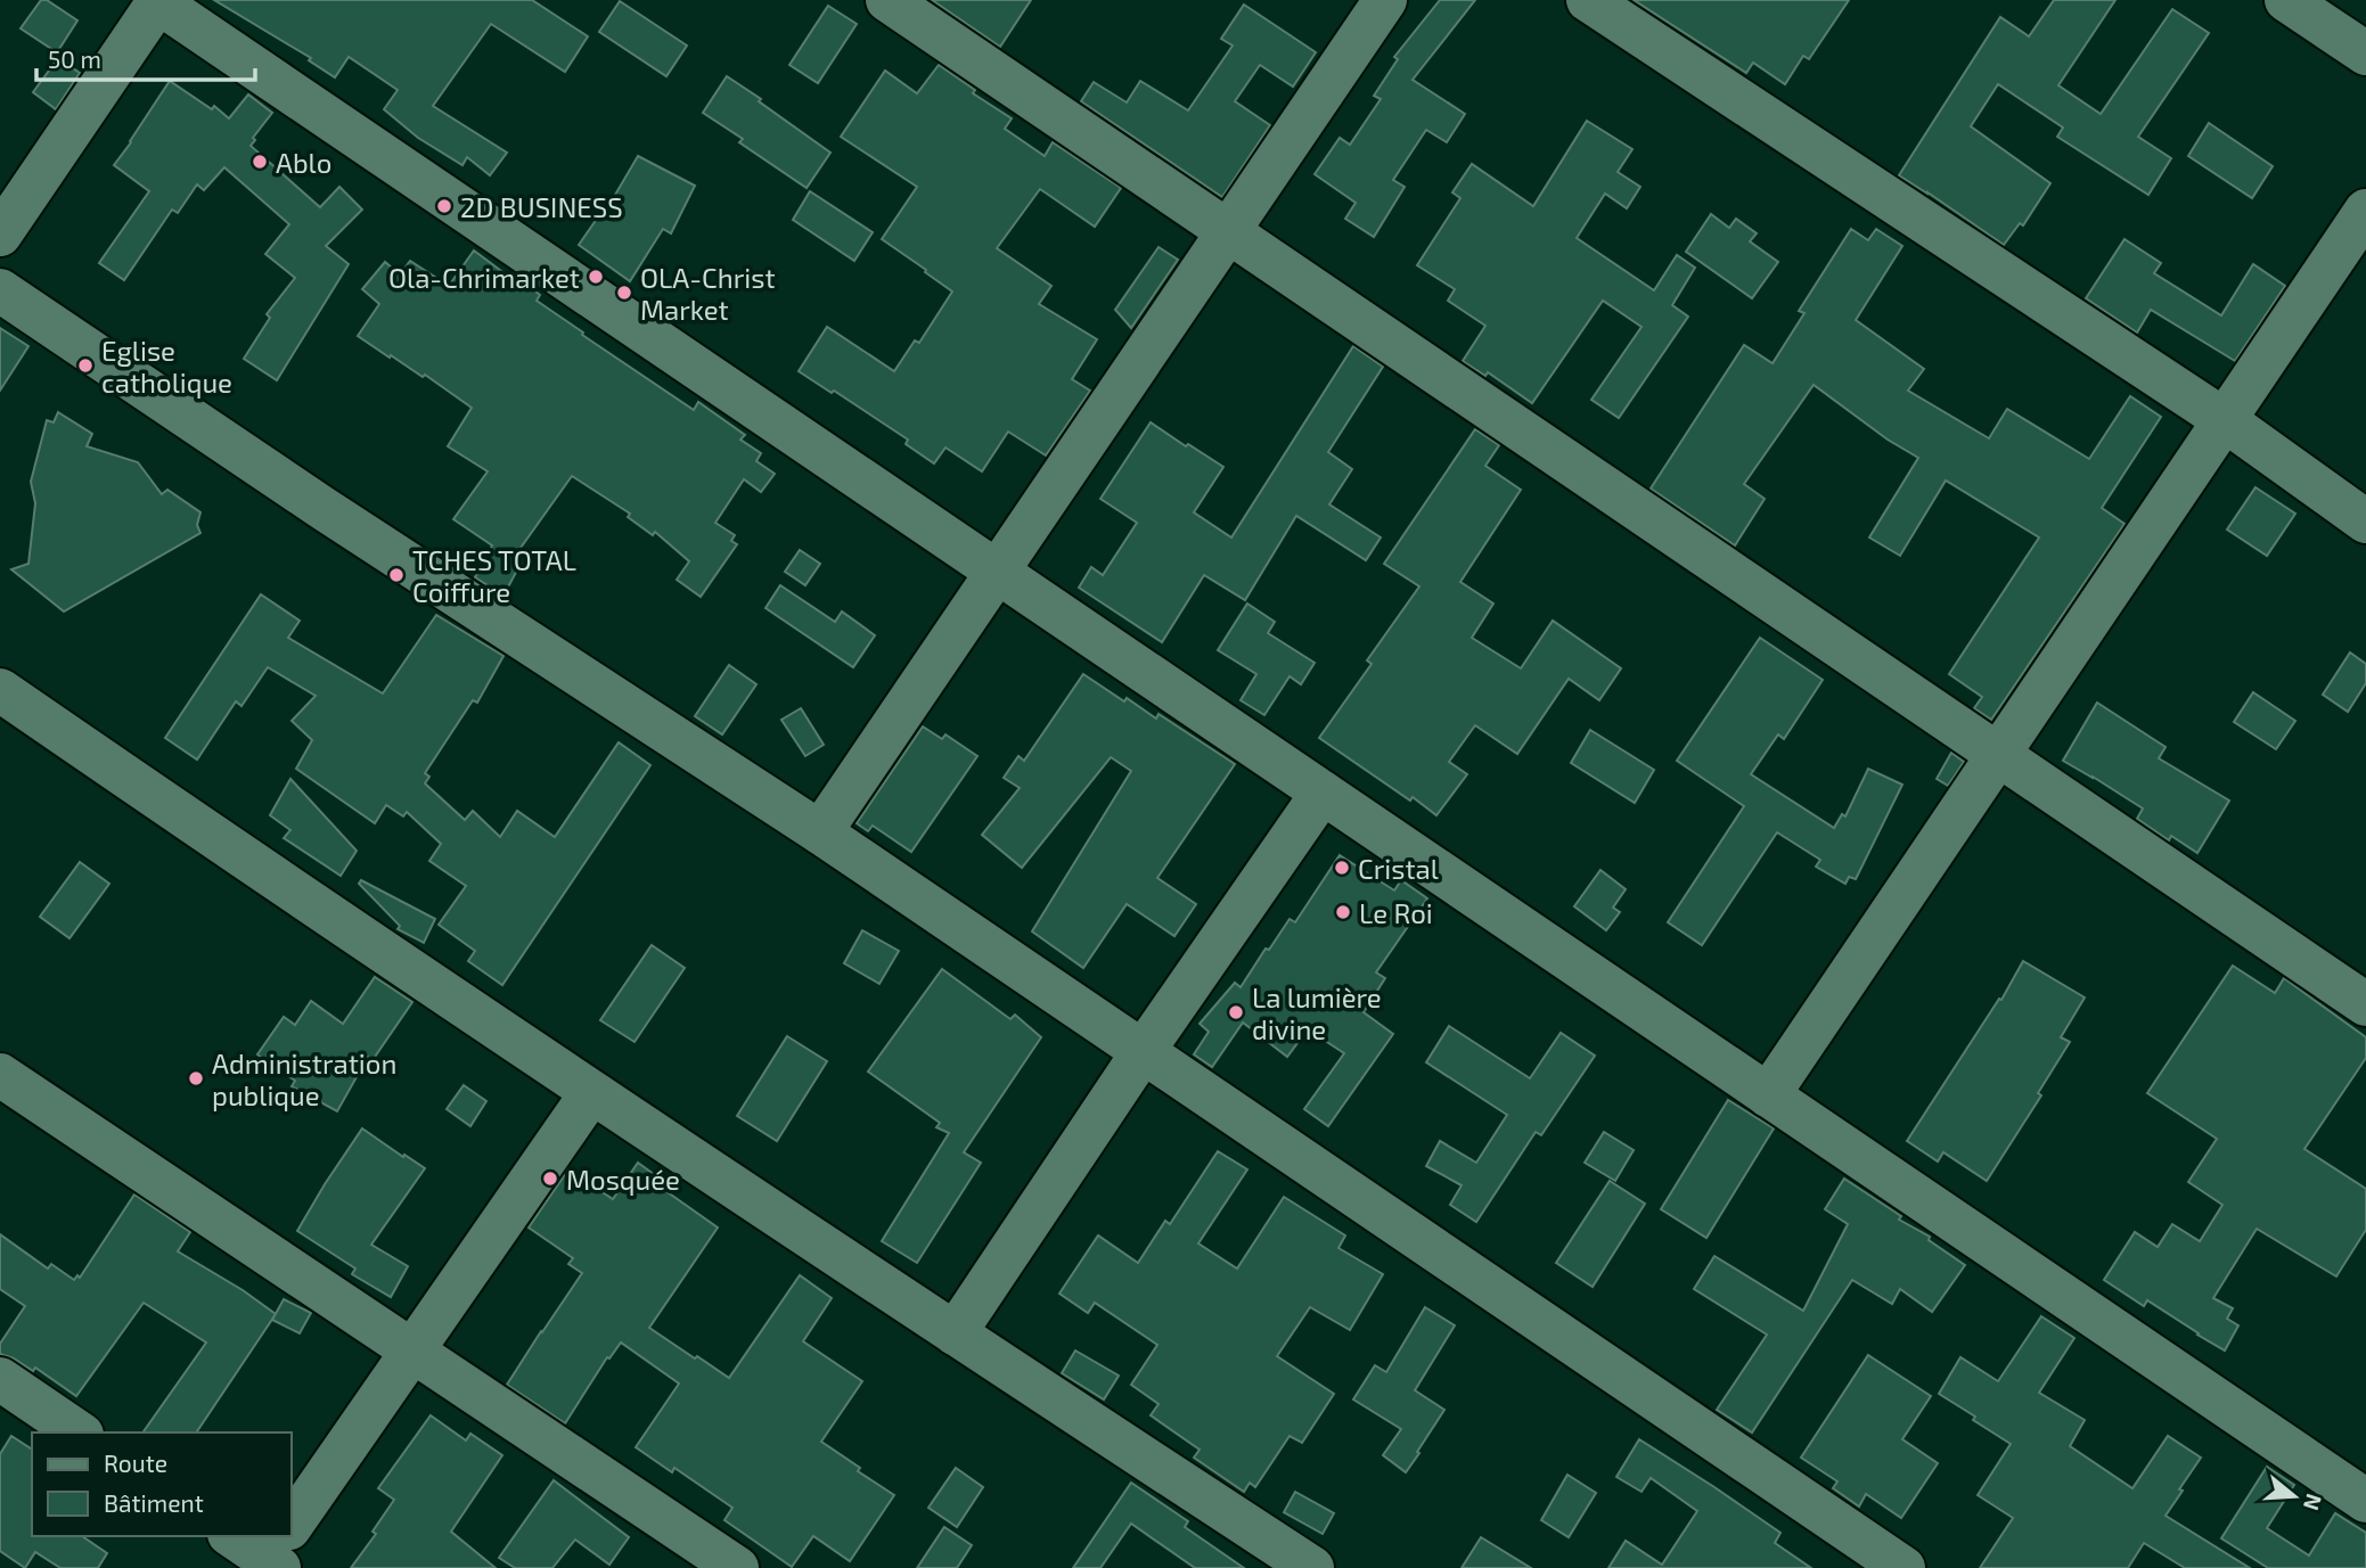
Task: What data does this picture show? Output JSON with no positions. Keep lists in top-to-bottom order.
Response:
{
  "places": [
    "Ablo",
    "2D BUSINESS",
    "Ola-Chrimarket",
    "OLA-Christ Market",
    "Eglise catholique",
    "TCHES TOTAL Coiffure",
    "Cristal",
    "Le Roi",
    "La lumière divine",
    "Administration publique",
    "Mosquée"
  ],
  "legend": ["Route", "Bâtiment"],
  "scale_bar": "50 m",
  "north": "right"
}
